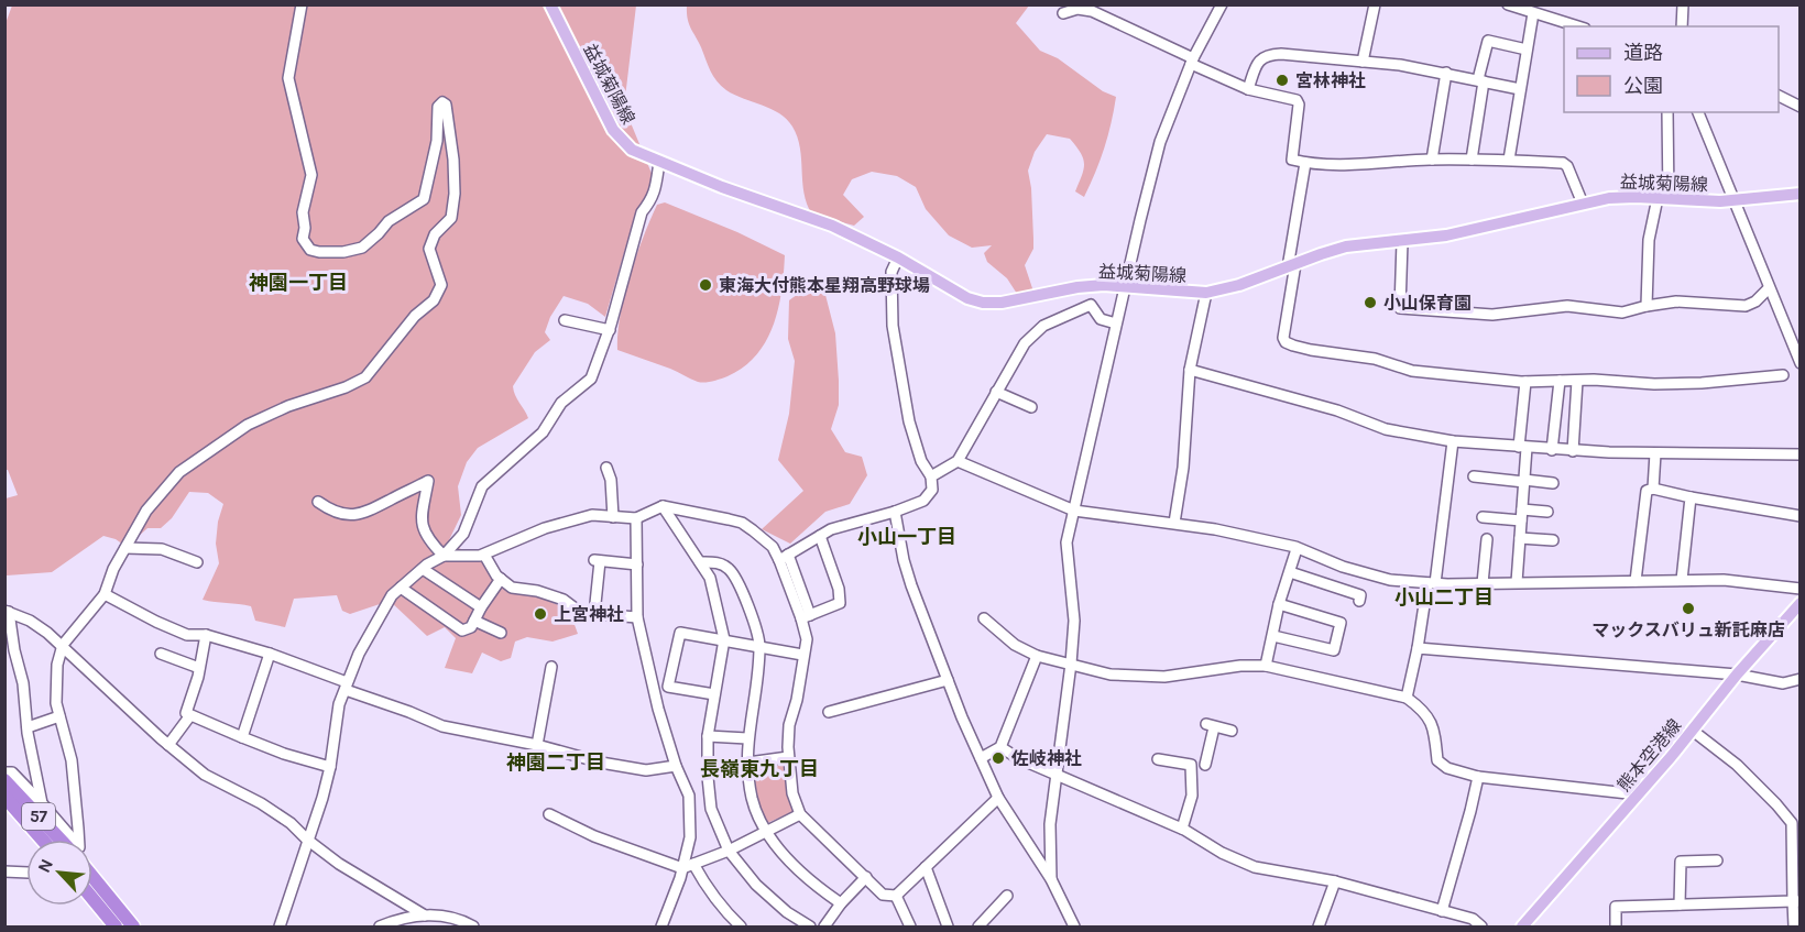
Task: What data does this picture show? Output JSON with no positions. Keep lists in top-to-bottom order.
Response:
{
  "streets": {
    "highway": ["57"],
    "main road": ["益城菊陽線", "熊本空港線"]
  },
  "districts": [
    "神園一丁目",
    "小山一丁目",
    "小山二丁目",
    "神園二丁目",
    "長嶺東九丁目"
  ],
  "places": [
    "宮林神社",
    "東海大付熊本星翔高野球場",
    "小山保育園",
    "マックスバリュ新託麻店",
    "上宮神社",
    "佐岐神社"
  ],
  "legend": ["道路", "公園"],
  "north": "top left"
}
